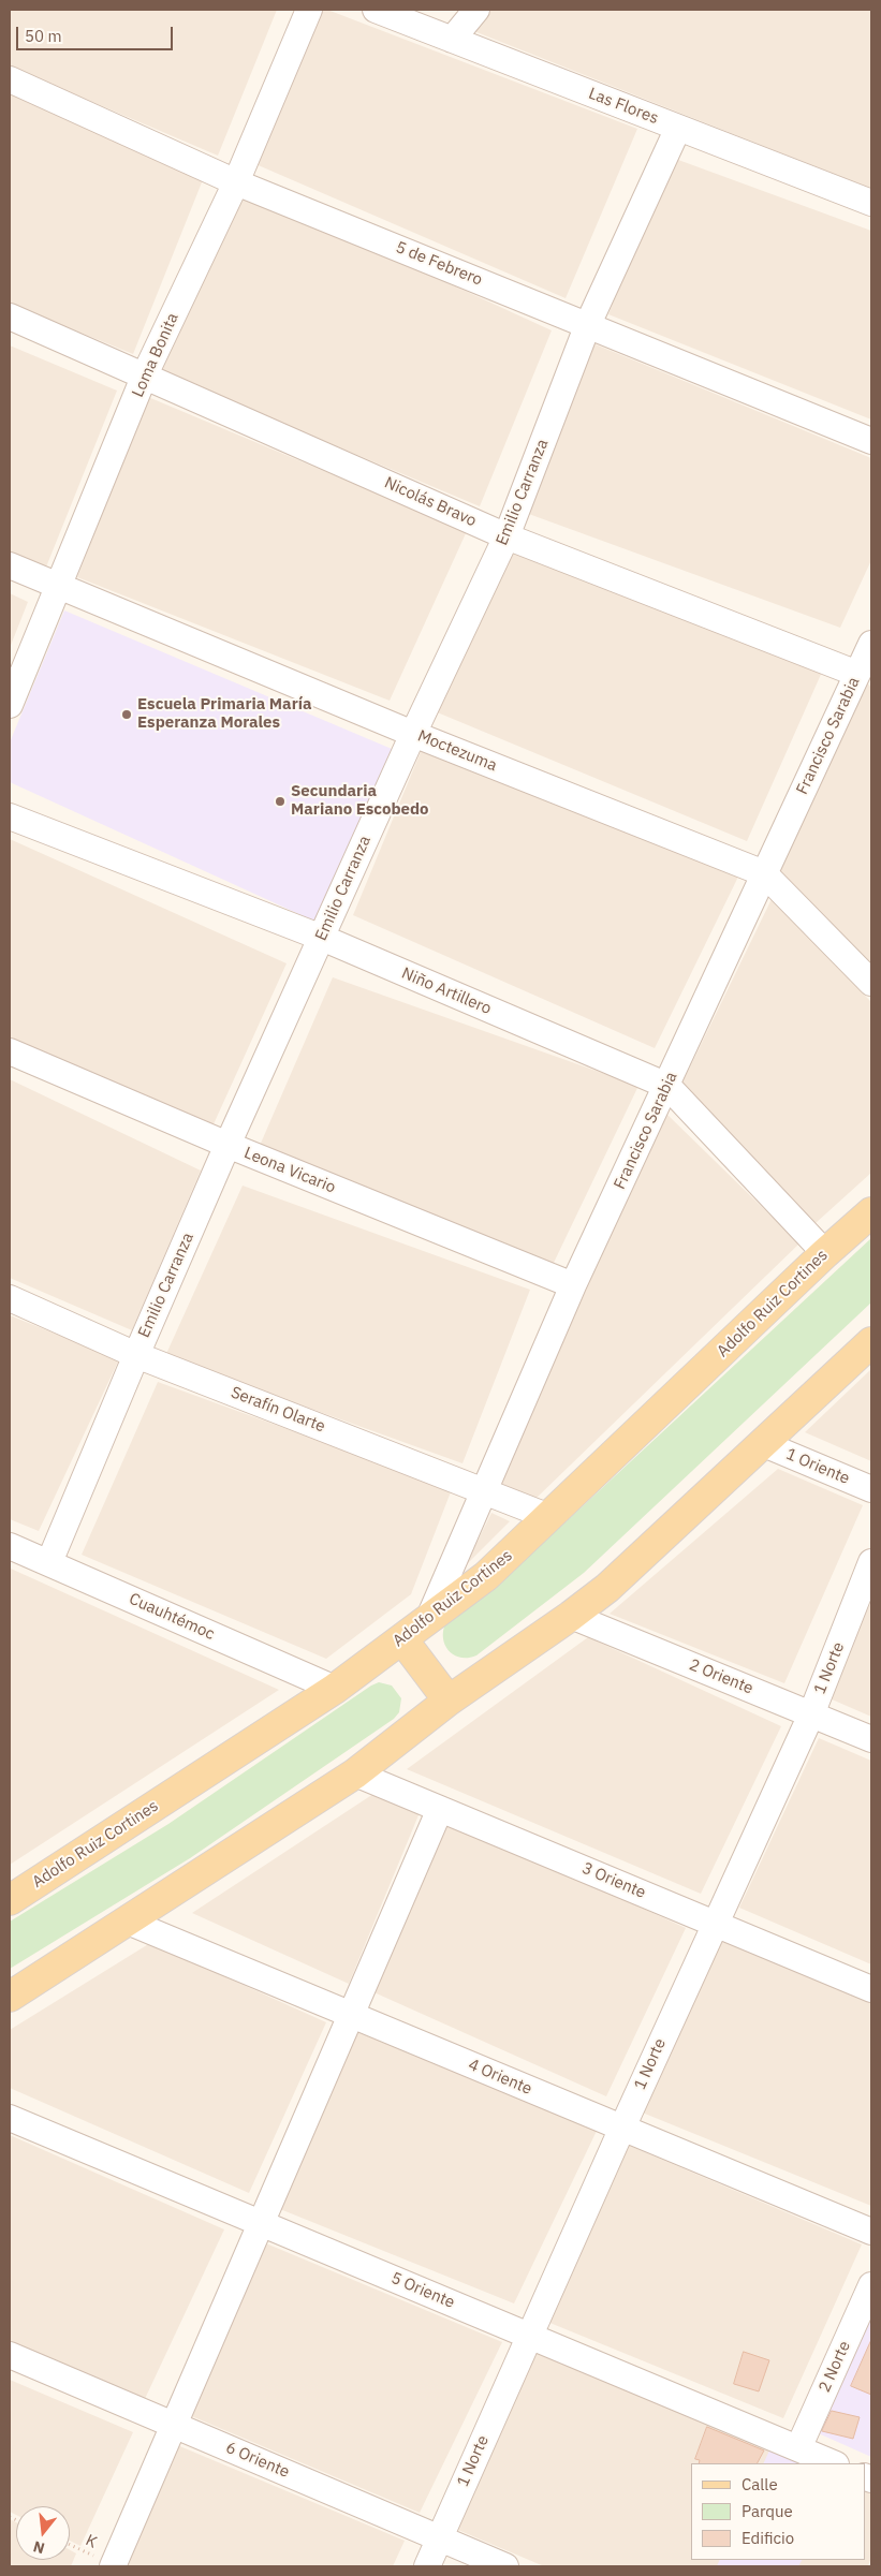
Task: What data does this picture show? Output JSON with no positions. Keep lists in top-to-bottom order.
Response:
{
  "streets": {
    "main road": ["Adolfo Ruiz Cortines"],
    "street": [
      "Las Flores",
      "5 de Febrero",
      "Loma Bonita",
      "Emilio Carranza",
      "Nicolás Bravo",
      "Francisco Sarabia",
      "Moctezuma",
      "Niño Artillero",
      "Leona Vicario",
      "Serafín Olarte",
      "1 Oriente",
      "Cuauhtémoc",
      "1 Norte",
      "2 Oriente",
      "3 Oriente",
      "4 Oriente",
      "5 Oriente",
      "2 Norte",
      "6 Oriente"
    ],
    "path": ["K"]
  },
  "crossings": [
    ["Las Flores", "Emilio Carranza"],
    ["5 de Febrero", "Loma Bonita"],
    ["5 de Febrero", "Emilio Carranza"],
    ["Loma Bonita", "Nicolás Bravo"],
    ["Loma Bonita", "Moctezuma"],
    ["Emilio Carranza", "Nicolás Bravo"],
    ["Emilio Carranza", "Moctezuma"],
    ["Emilio Carranza", "Niño Artillero"],
    ["Emilio Carranza", "Leona Vicario"],
    ["Emilio Carranza", "Serafín Olarte"],
    ["Emilio Carranza", "Cuauhtémoc"],
    ["Nicolás Bravo", "Francisco Sarabia"],
    ["Francisco Sarabia", "Moctezuma"],
    ["Francisco Sarabia", "Niño Artillero"],
    ["Francisco Sarabia", "Leona Vicario"],
    ["Francisco Sarabia", "Adolfo Ruiz Cortines"],
    ["Francisco Sarabia", "Serafín Olarte"],
    ["Niño Artillero", "Adolfo Ruiz Cortines"],
    ["Adolfo Ruiz Cortines", "Serafín Olarte"],
    ["Adolfo Ruiz Cortines", "Cuauhtémoc"],
    ["1 Norte", "2 Oriente"],
    ["1 Norte", "3 Oriente"],
    ["1 Norte", "4 Oriente"],
    ["1 Norte", "5 Oriente"],
    ["1 Norte", "6 Oriente"],
    ["5 Oriente", "2 Norte"]
  ],
  "places": ["Escuela Primaria María Esperanza Morales", "Secundaria Mariano Escobedo"],
  "legend": ["Calle", "Parque", "Edificio"],
  "scale_bar": "50 m",
  "north": "bottom"
}
